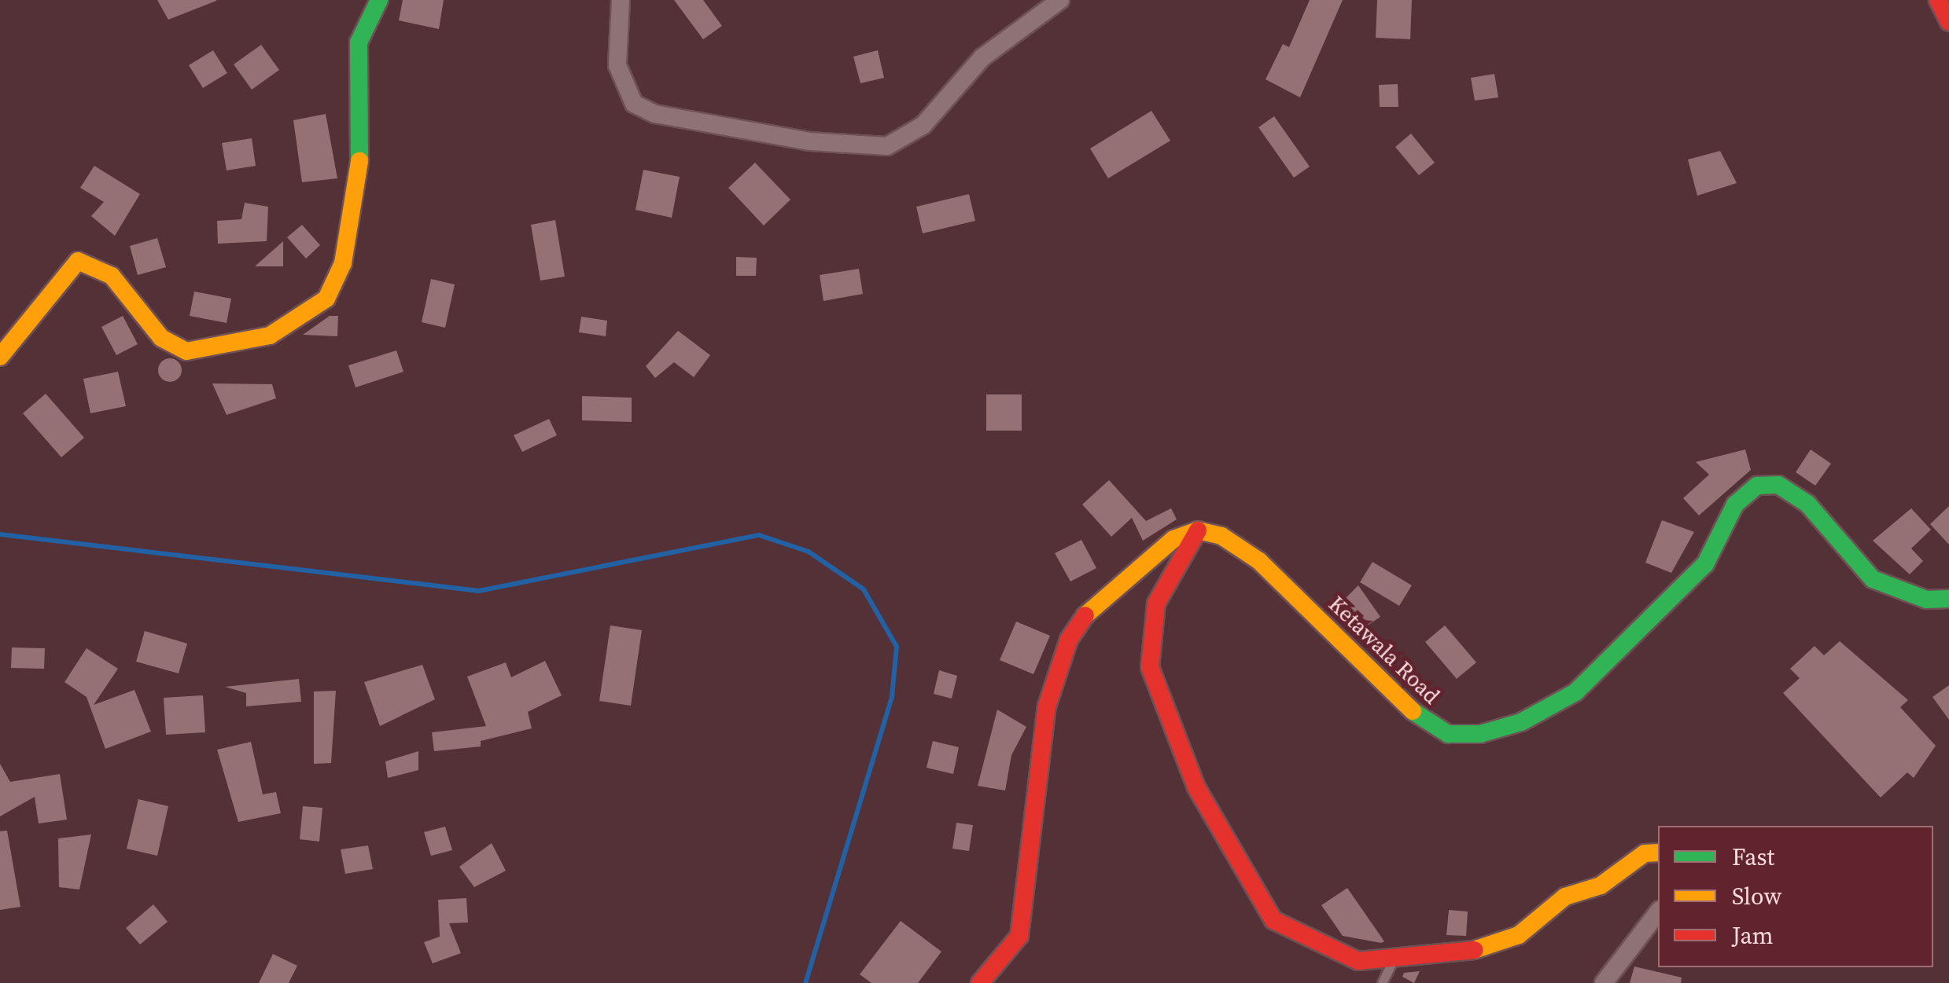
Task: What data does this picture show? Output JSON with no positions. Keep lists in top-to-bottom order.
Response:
{
  "streets": {
    "street": ["Ketawala Road"]
  },
  "legend": ["Fast", "Slow", "Jam"]
}
